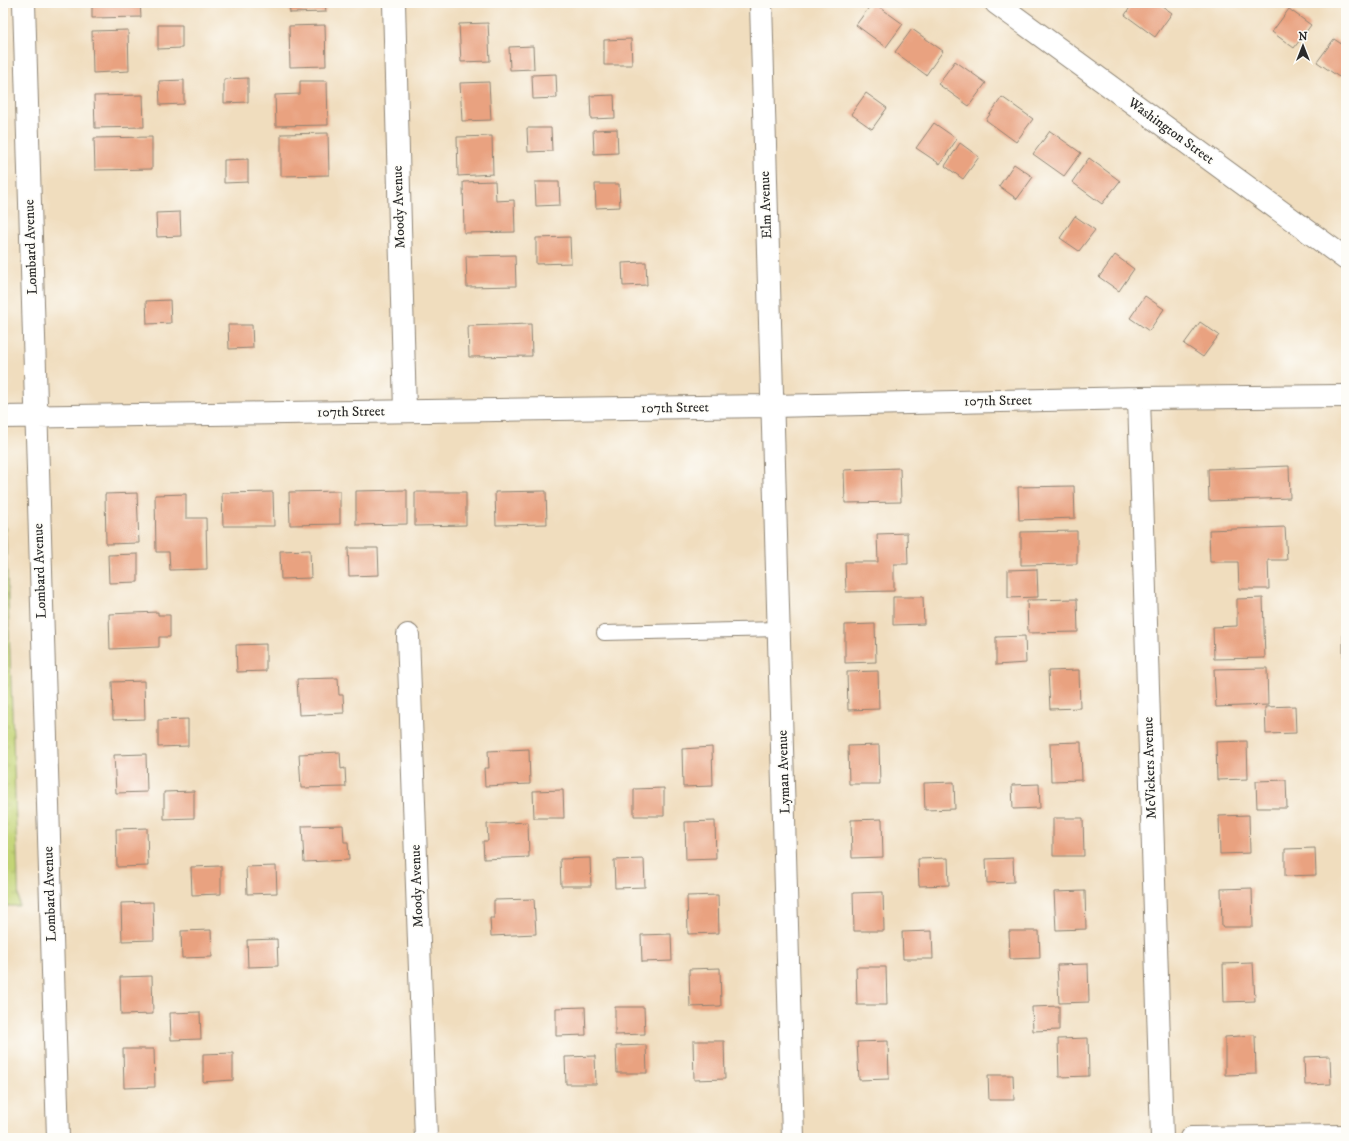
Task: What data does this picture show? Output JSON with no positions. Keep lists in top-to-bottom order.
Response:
{
  "streets": {
    "street": [
      "Washington Street",
      "Elm Avenue",
      "Moody Avenue",
      "Lombard Avenue",
      "107th Street",
      "McVickers Avenue",
      "Lyman Avenue"
    ]
  },
  "crossings": [
    ["Elm Avenue", "107th Street"],
    ["Elm Avenue", "Lyman Avenue"],
    ["Moody Avenue", "107th Street"],
    ["Lombard Avenue", "107th Street"],
    ["107th Street", "McVickers Avenue"],
    ["107th Street", "Lyman Avenue"]
  ],
  "north": "top"
}
